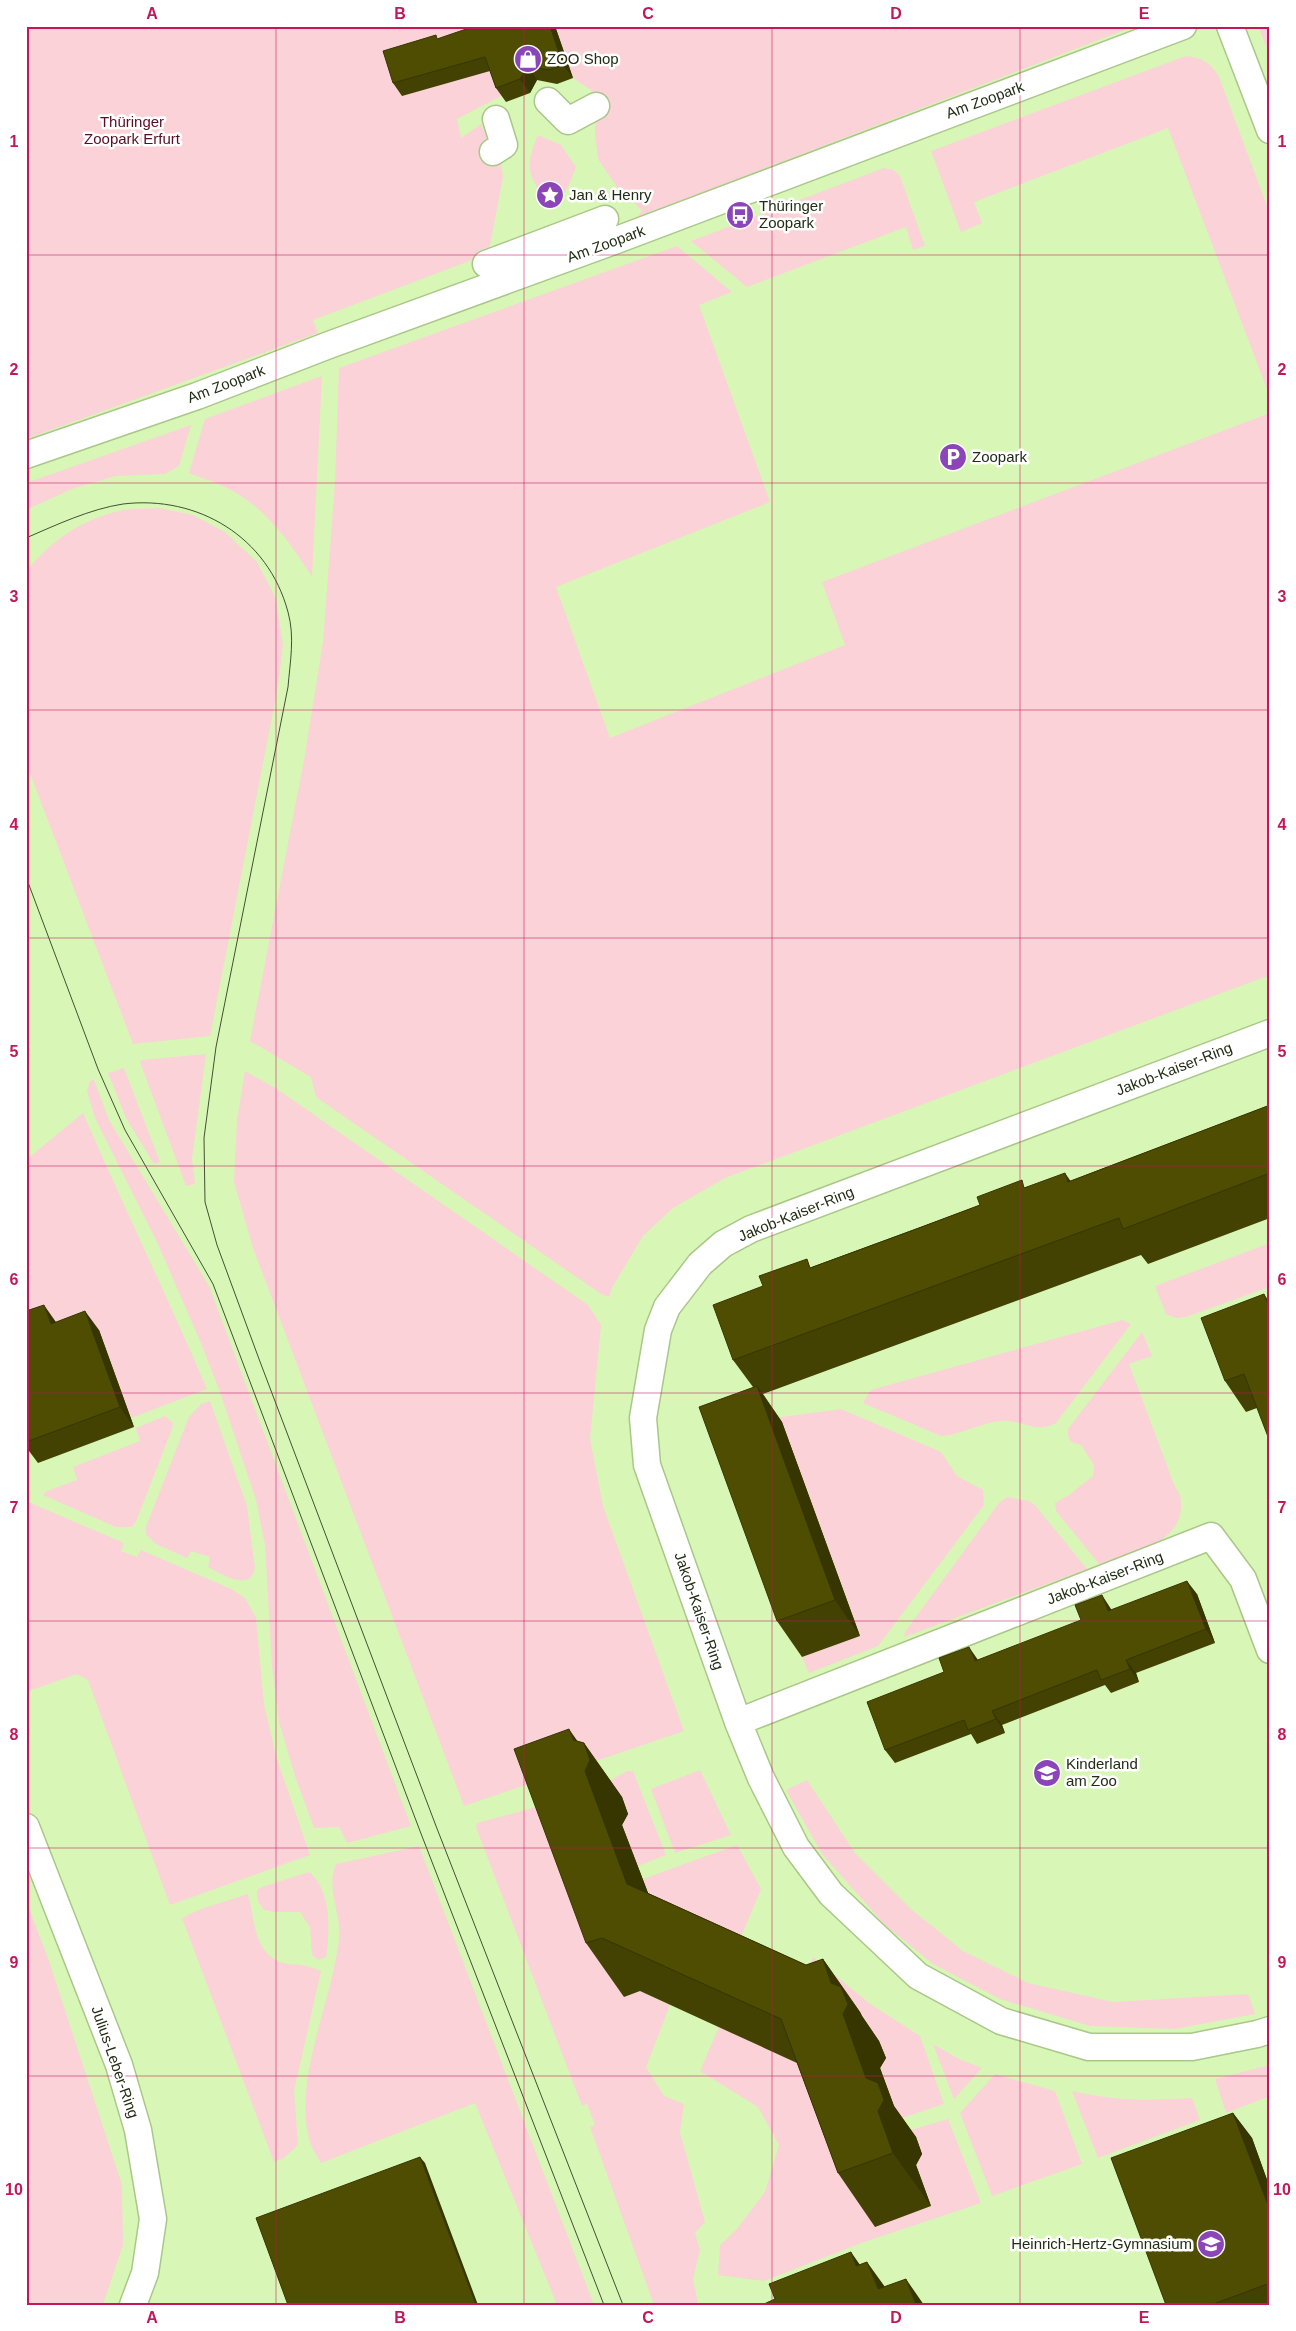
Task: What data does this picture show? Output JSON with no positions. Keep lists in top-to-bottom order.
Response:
{
  "streets": {
    "street": ["Am Zoopark", "Jakob-Kaiser-Ring", "Julius-Leber-Ring"]
  },
  "parks": ["Thüringer Zoopark Erfurt"],
  "places": {
    "shop": ["ZOO Shop"],
    "place": ["Jan & Henry"],
    "bus stop": ["Thüringer Zoopark"],
    "parking": ["Zoopark"],
    "school or university": ["Kinderland am Zoo", "Heinrich-Hertz-Gymnasium"]
  },
  "grid": {
    "columns": [
      "A",
      "B",
      "C",
      "D",
      "E"
    ],
    "rows": [
      "1",
      "2",
      "3",
      "4",
      "5",
      "6",
      "7",
      "8",
      "9",
      "10"
    ]
  }
}
